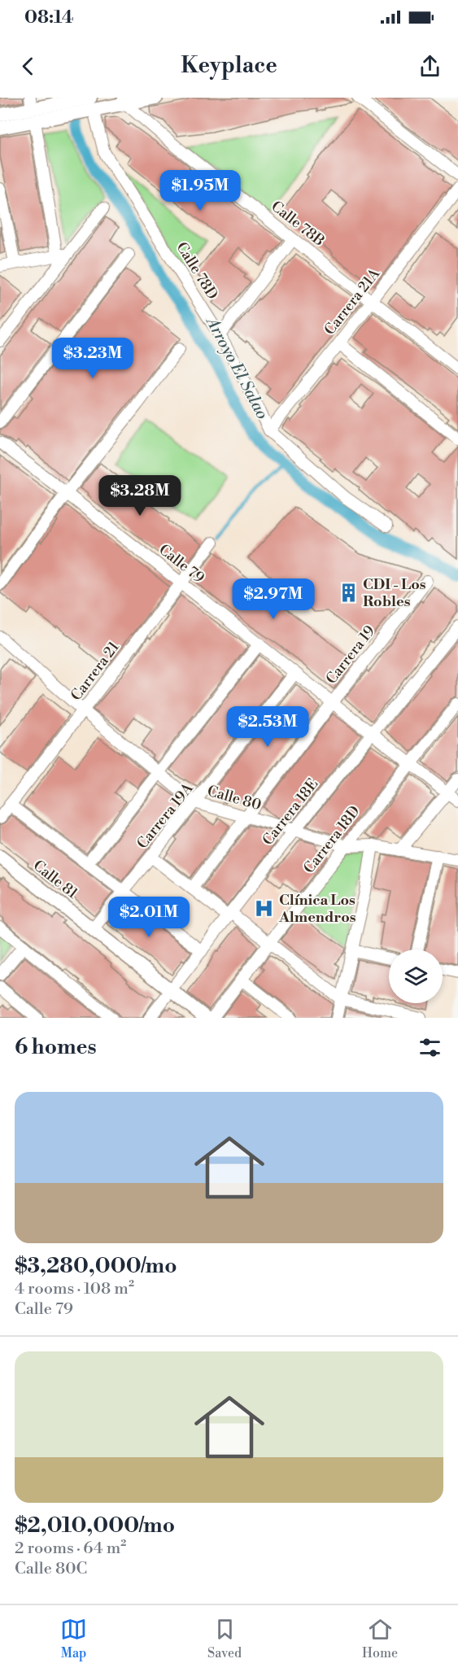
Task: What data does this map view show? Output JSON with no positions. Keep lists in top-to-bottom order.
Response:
{
  "streets": {
    "street": [
      "Calle 78B",
      "Calle 78D",
      "Carrera 21A",
      "Calle 79",
      "Carrera 19",
      "Carrera 21",
      "Calle 80",
      "Carrera 18E",
      "Carrera 19A",
      "Carrera 18D",
      "Calle 81"
    ]
  },
  "crossings": [
    ["Calle 78B", "Carrera 21A"],
    ["Calle 78D", "Carrera 21A"],
    ["Calle 79", "Carrera 19"],
    ["Calle 79", "Carrera 21"],
    ["Calle 79", "Carrera 18E"],
    ["Calle 79", "Carrera 19A"],
    ["Calle 79", "Carrera 18D"],
    ["Carrera 19", "Calle 80"],
    ["Carrera 21", "Calle 80"],
    ["Calle 80", "Carrera 18E"],
    ["Calle 80", "Carrera 19A"],
    ["Calle 80", "Carrera 18D"],
    ["Carrera 18E", "Calle 81"],
    ["Carrera 19A", "Calle 81"]
  ],
  "water": ["Arroyo El Salao"],
  "places": {
    "building": ["CDI - Los Robles"],
    "hospital": ["Clínica Los Almendros"]
  },
  "page": {
    "status": "08:14",
    "header": "Keyplace",
    "price": [
      "$1.95M",
      "$3.23M",
      "$3.28M",
      "$2.97M",
      "$2.53M",
      "$2.01M"
    ],
    "heading": "6 homes",
    "list": [
      {
        "name": "$3,280,000/mo",
        "note": "4 rooms · 108 m² · Calle 79"
      },
      {
        "name": "$2,010,000/mo",
        "note": "2 rooms · 64 m² · Calle 80C"
      }
    ],
    "tabs": ["Map", "Saved", "Home"]
  }
}
